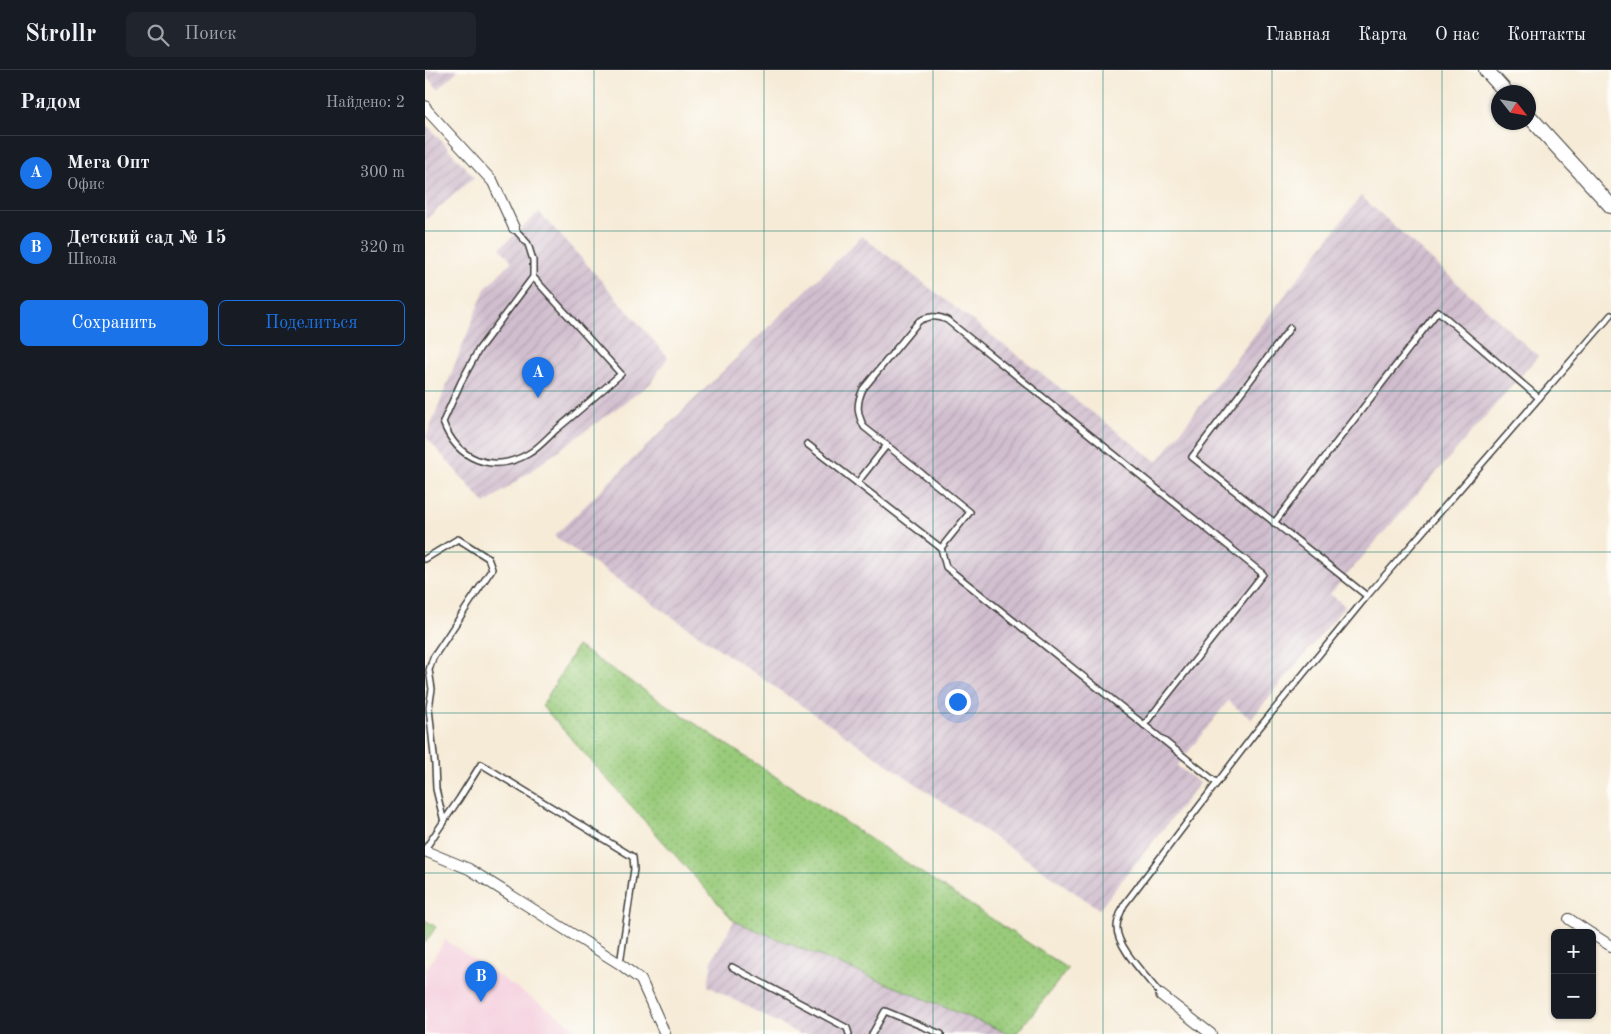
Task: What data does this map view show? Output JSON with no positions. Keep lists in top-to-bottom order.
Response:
{
  "north": "bottom right",
  "page": {
    "header": "Strollr",
    "search": "Поиск",
    "nav": [
      "Главная",
      "Карта",
      "О нас",
      "Контакты"
    ],
    "heading": ["Рядом", "Найдено: 2"],
    "list": [
      {
        "mark": "A",
        "name": "Мега Опт",
        "note": "Офис",
        "value": "300 m"
      },
      {
        "mark": "B",
        "name": "Детский сад № 15",
        "note": "Школа",
        "value": "320 m"
      }
    ],
    "buttons": ["Сохранить", "Поделиться"],
    "pins": ["A", "B"],
    "map_buttons": ["+", "−"]
  }
}
